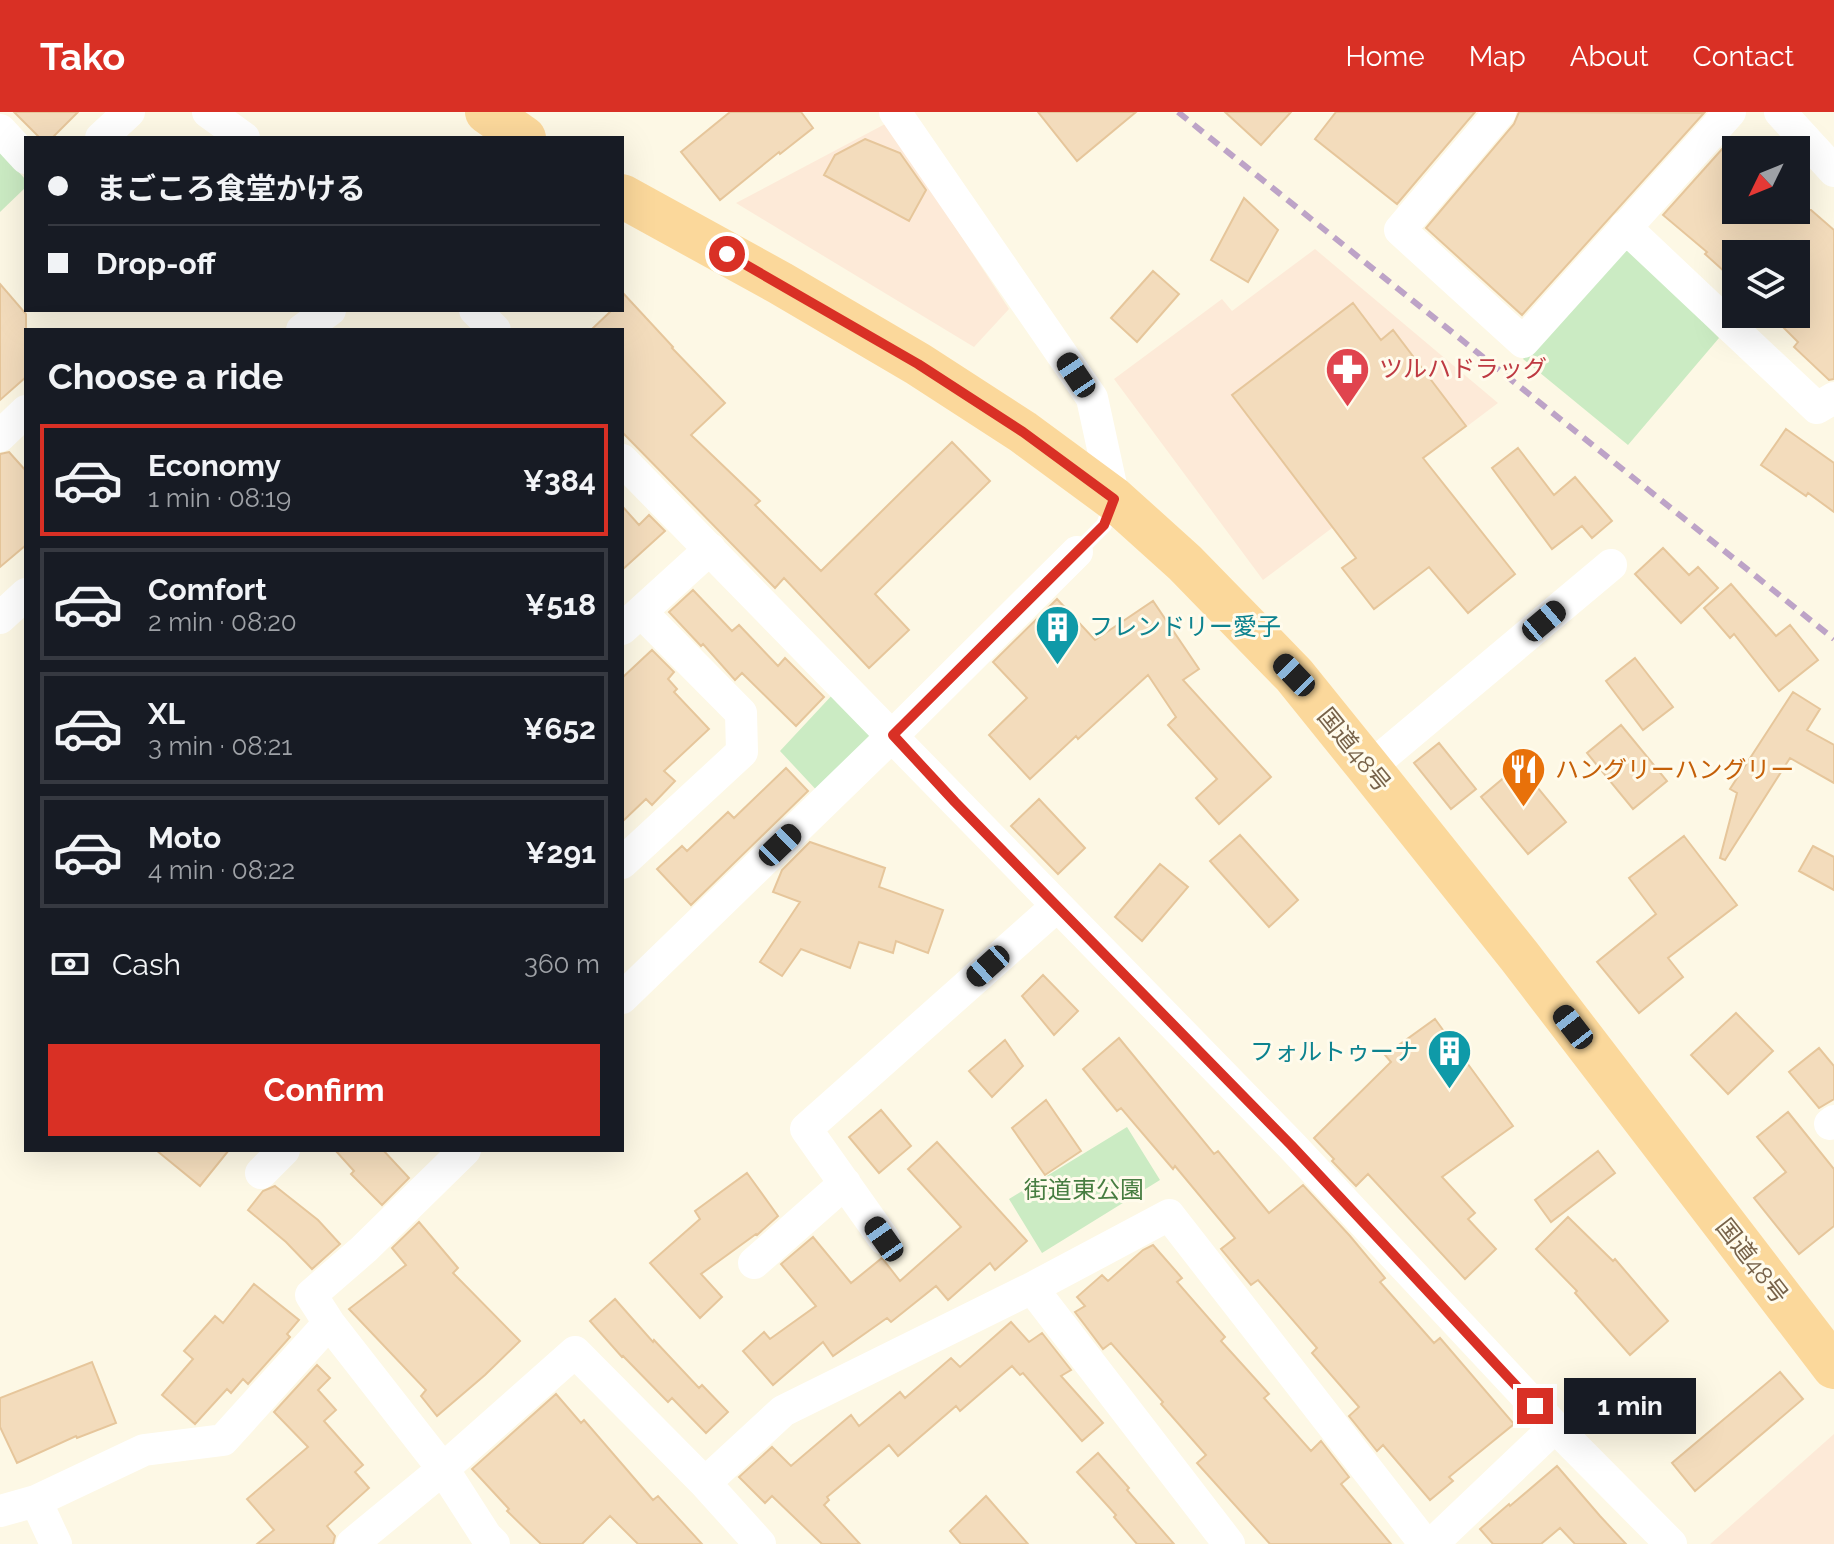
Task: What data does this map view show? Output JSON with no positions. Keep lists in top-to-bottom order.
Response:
{
  "streets": {
    "highway": ["国道48号"]
  },
  "parks": ["街道東公園"],
  "places": {
    "pharmacy": ["ツルハドラッグ"],
    "building": ["フレンドリー愛子", "フォルトゥーナ"],
    "restaurant": ["ハングリーハングリー"]
  },
  "north": "bottom left",
  "page": {
    "header": "Tako",
    "nav": [
      "Home",
      "Map",
      "About",
      "Contact"
    ],
    "banner": ["まごころ食堂かける", "Drop-off"],
    "heading": "Choose a ride",
    "list": [
      {
        "name": "Economy",
        "note": "1 min · 08:19",
        "value": "¥384"
      },
      {
        "name": "Comfort",
        "note": "2 min · 08:20",
        "value": "¥518"
      },
      {
        "name": "XL",
        "note": "3 min · 08:21",
        "value": "¥652"
      },
      {
        "name": "Moto",
        "note": "4 min · 08:22",
        "value": "¥291"
      }
    ],
    "pay": ["Cash", "360 m"],
    "buttons": "Confirm",
    "bubble": "1 min"
  }
}
